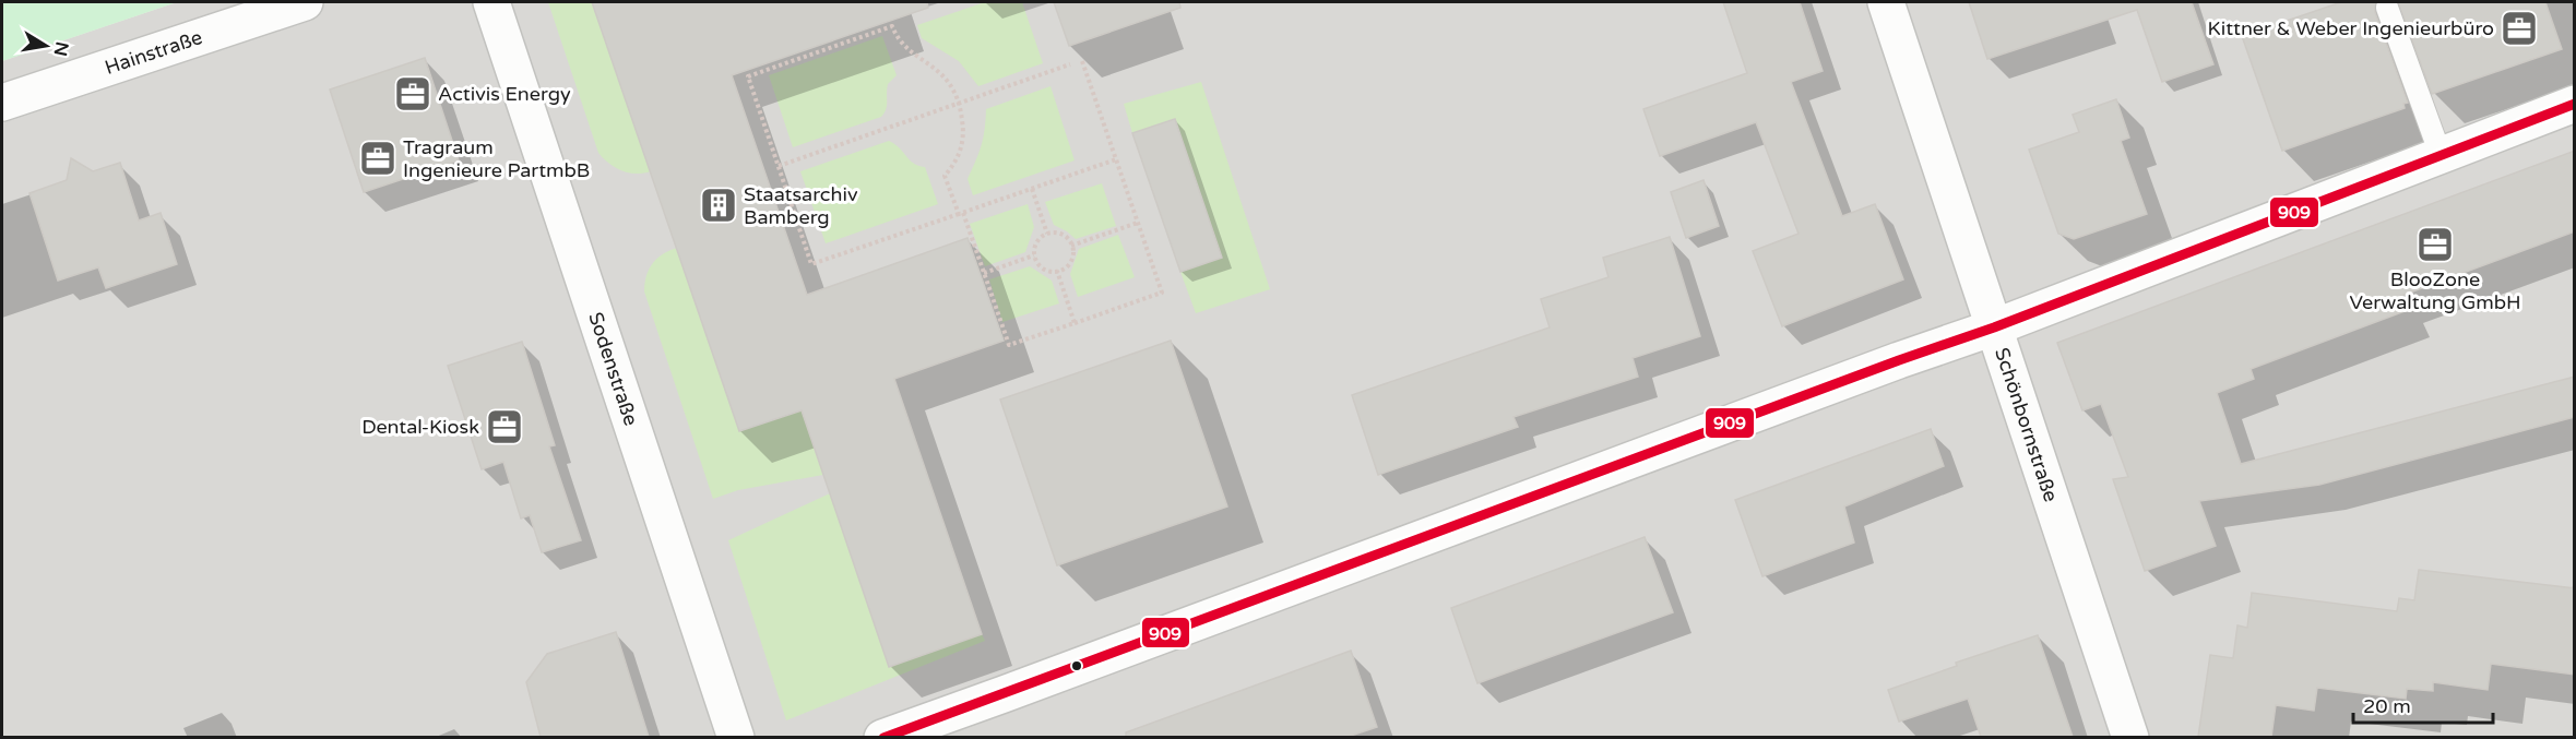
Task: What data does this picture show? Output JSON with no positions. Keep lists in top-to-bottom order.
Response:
{
  "streets": {
    "street": ["Hainstraße", "Sodenstraße", "Schönbornstraße"]
  },
  "places": {
    "office": [
      "Kittner & Weber Ingenieurbüro",
      "Activis Energy",
      "Tragraum Ingenieure PartmbB",
      "BlooZone Verwaltung GmbH",
      "Dental-Kiosk"
    ],
    "building": ["Staatsarchiv Bamberg"]
  },
  "lines": ["transit line 909"],
  "scale_bar": "20 m",
  "north": "right"
}
